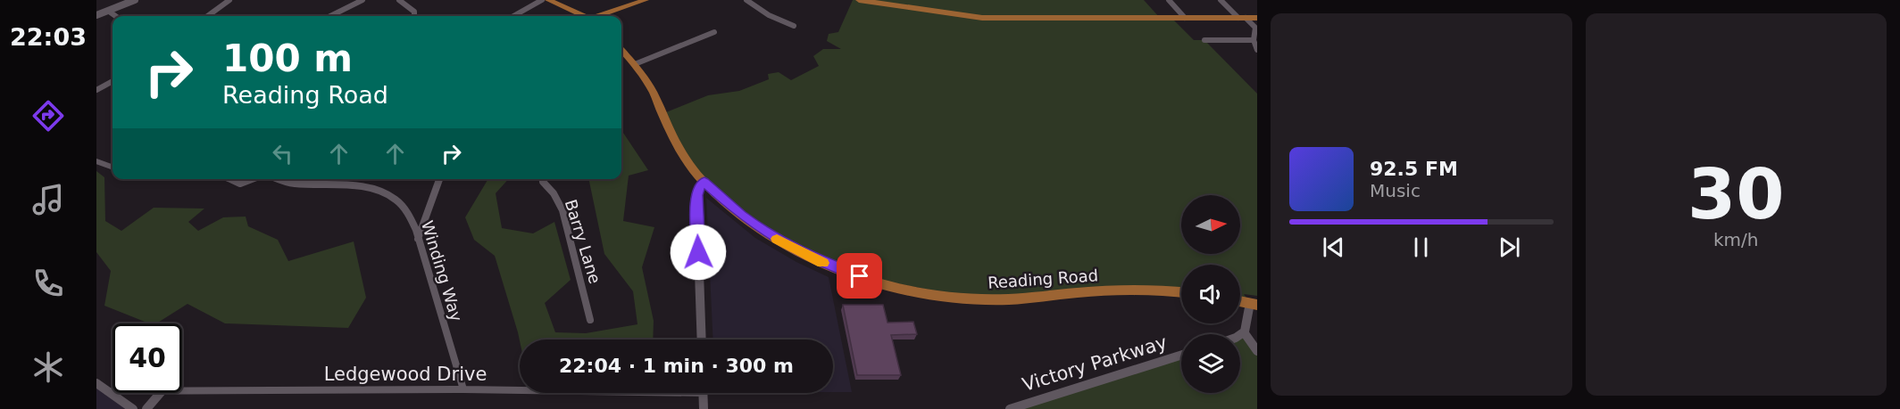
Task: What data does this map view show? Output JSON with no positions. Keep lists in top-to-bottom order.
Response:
{
  "streets": {
    "main road": ["Reading Road"],
    "street": [
      "Barry Lane",
      "Winding Way",
      "Victory Parkway",
      "Ledgewood Drive"
    ]
  },
  "crossings": [
    ["Winding Way", "Ledgewood Drive"]
  ],
  "north": "right",
  "page": {
    "tabs": "22:03",
    "tile": ["30", "km/h"],
    "turn": ["100 m", "Reading Road"],
    "song": ["92.5 FM", "Music"],
    "limit": "40",
    "trip": "22:04 · 1 min · 300 m"
  }
}
